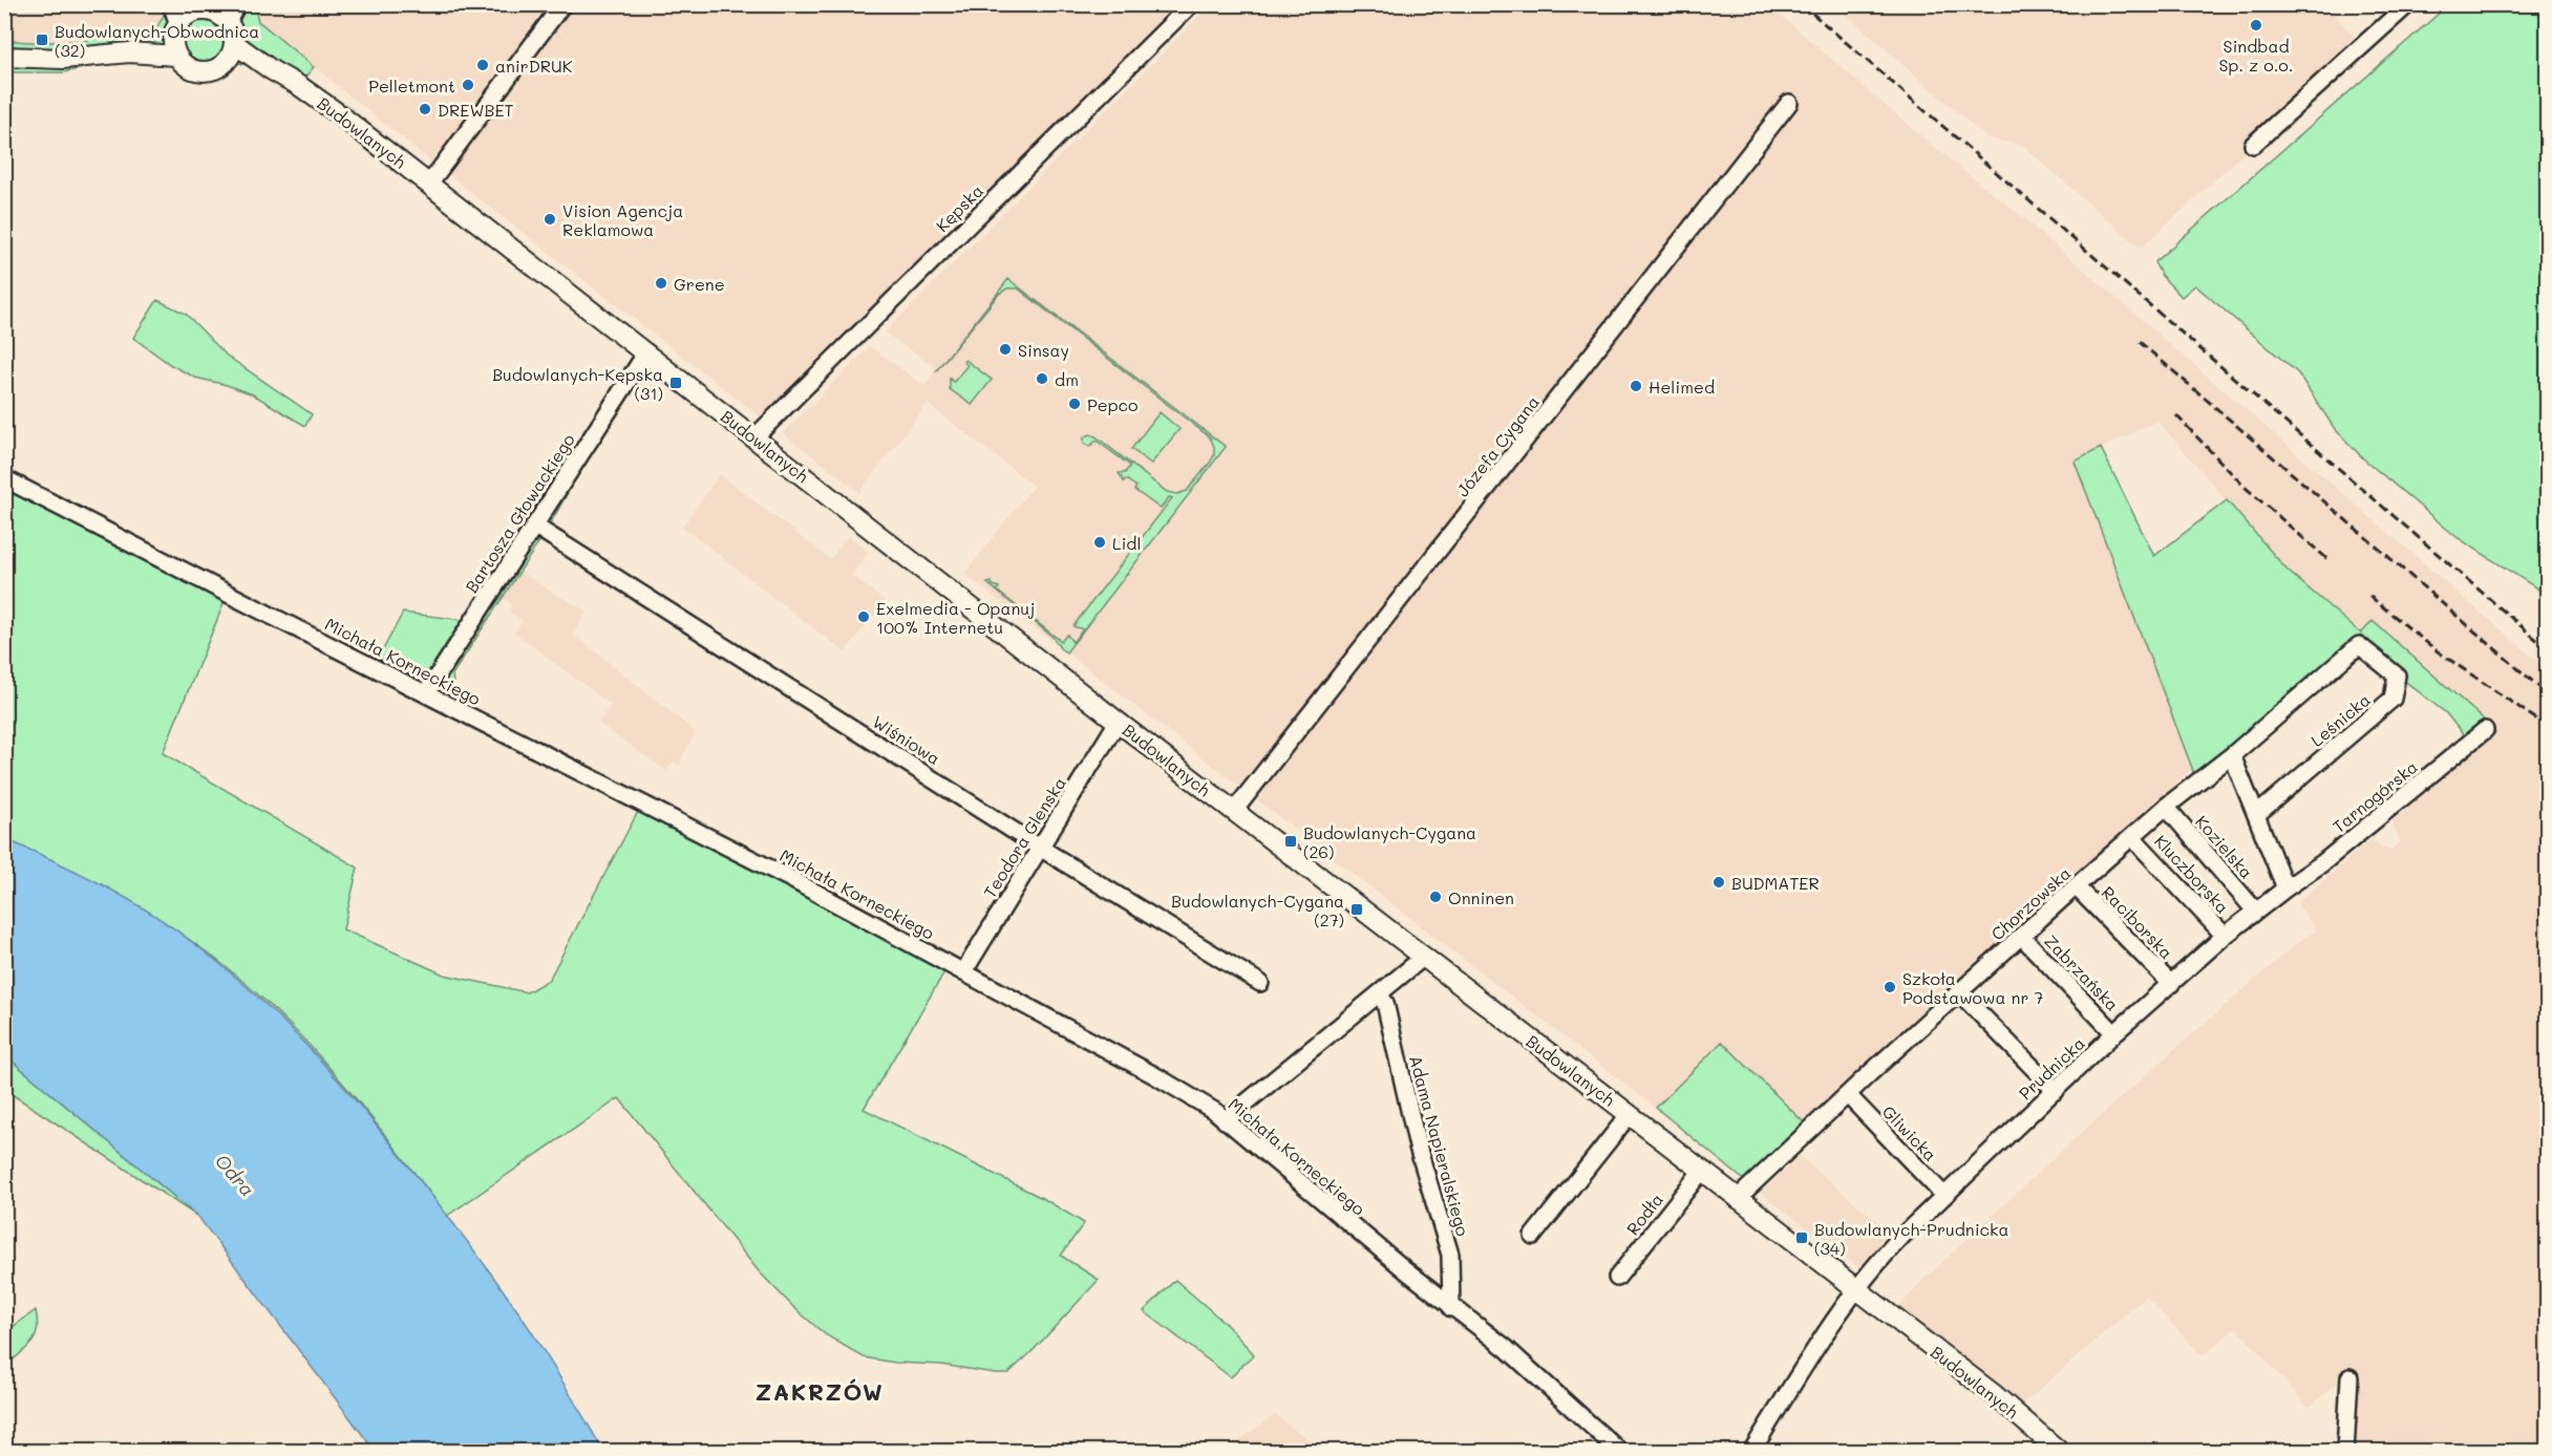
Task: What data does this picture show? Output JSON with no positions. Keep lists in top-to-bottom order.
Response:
{
  "streets": {
    "main road": ["Budowlanych"],
    "street": [
      "Kępska",
      "Józefa Cygana",
      "Bartosza Głowackiego",
      "Michała Korneckiego",
      "Leśnicka",
      "Wiśniowa",
      "Tarnogórska",
      "Teodora Glenska",
      "Kozielska",
      "Kluczborska",
      "Chorzowska",
      "Raciborska",
      "Zabrzańska",
      "Prudnicka",
      "Gliwicka",
      "Adama Napieralskiego",
      "Rodła"
    ]
  },
  "crossings": [
    ["Budowlanych", "Kępska"],
    ["Budowlanych", "Józefa Cygana"],
    ["Budowlanych", "Bartosza Głowackiego"],
    ["Budowlanych", "Teodora Glenska"],
    ["Budowlanych", "Chorzowska"],
    ["Budowlanych", "Prudnicka"],
    ["Budowlanych", "Rodła"],
    ["Bartosza Głowackiego", "Michała Korneckiego"],
    ["Bartosza Głowackiego", "Wiśniowa"],
    ["Michała Korneckiego", "Teodora Glenska"],
    ["Michała Korneckiego", "Adama Napieralskiego"],
    ["Leśnicka", "Chorzowska"],
    ["Wiśniowa", "Teodora Glenska"],
    ["Tarnogórska", "Prudnicka"],
    ["Kozielska", "Chorzowska"],
    ["Kozielska", "Prudnicka"],
    ["Kluczborska", "Chorzowska"],
    ["Kluczborska", "Prudnicka"],
    ["Chorzowska", "Raciborska"],
    ["Chorzowska", "Zabrzańska"],
    ["Chorzowska", "Gliwicka"],
    ["Raciborska", "Prudnicka"],
    ["Zabrzańska", "Prudnicka"],
    ["Prudnicka", "Gliwicka"]
  ],
  "districts": ["ZAKRZÓW"],
  "water": ["Odra"],
  "places": {
    "other": [
      "Sindbad Sp. z o.o.",
      "anirDRUK",
      "Pelletmont",
      "DREWBET",
      "Vision Agencja Reklamowa",
      "Grene",
      "Sinsay",
      "dm",
      "Helimed",
      "Pepco",
      "Lidl",
      "Exelmedia - Opanuj 100% Internetu",
      "BUDMATER",
      "Onninen",
      "Szkoła Podstawowa nr 7"
    ],
    "transit": [
      "Budowlanych-Obwodnica (32)",
      "Budowlanych-Kępska (31)",
      "Budowlanych-Cygana (26)",
      "Budowlanych-Cygana (27)",
      "Budowlanych-Prudnicka (34)"
    ]
  }
}
